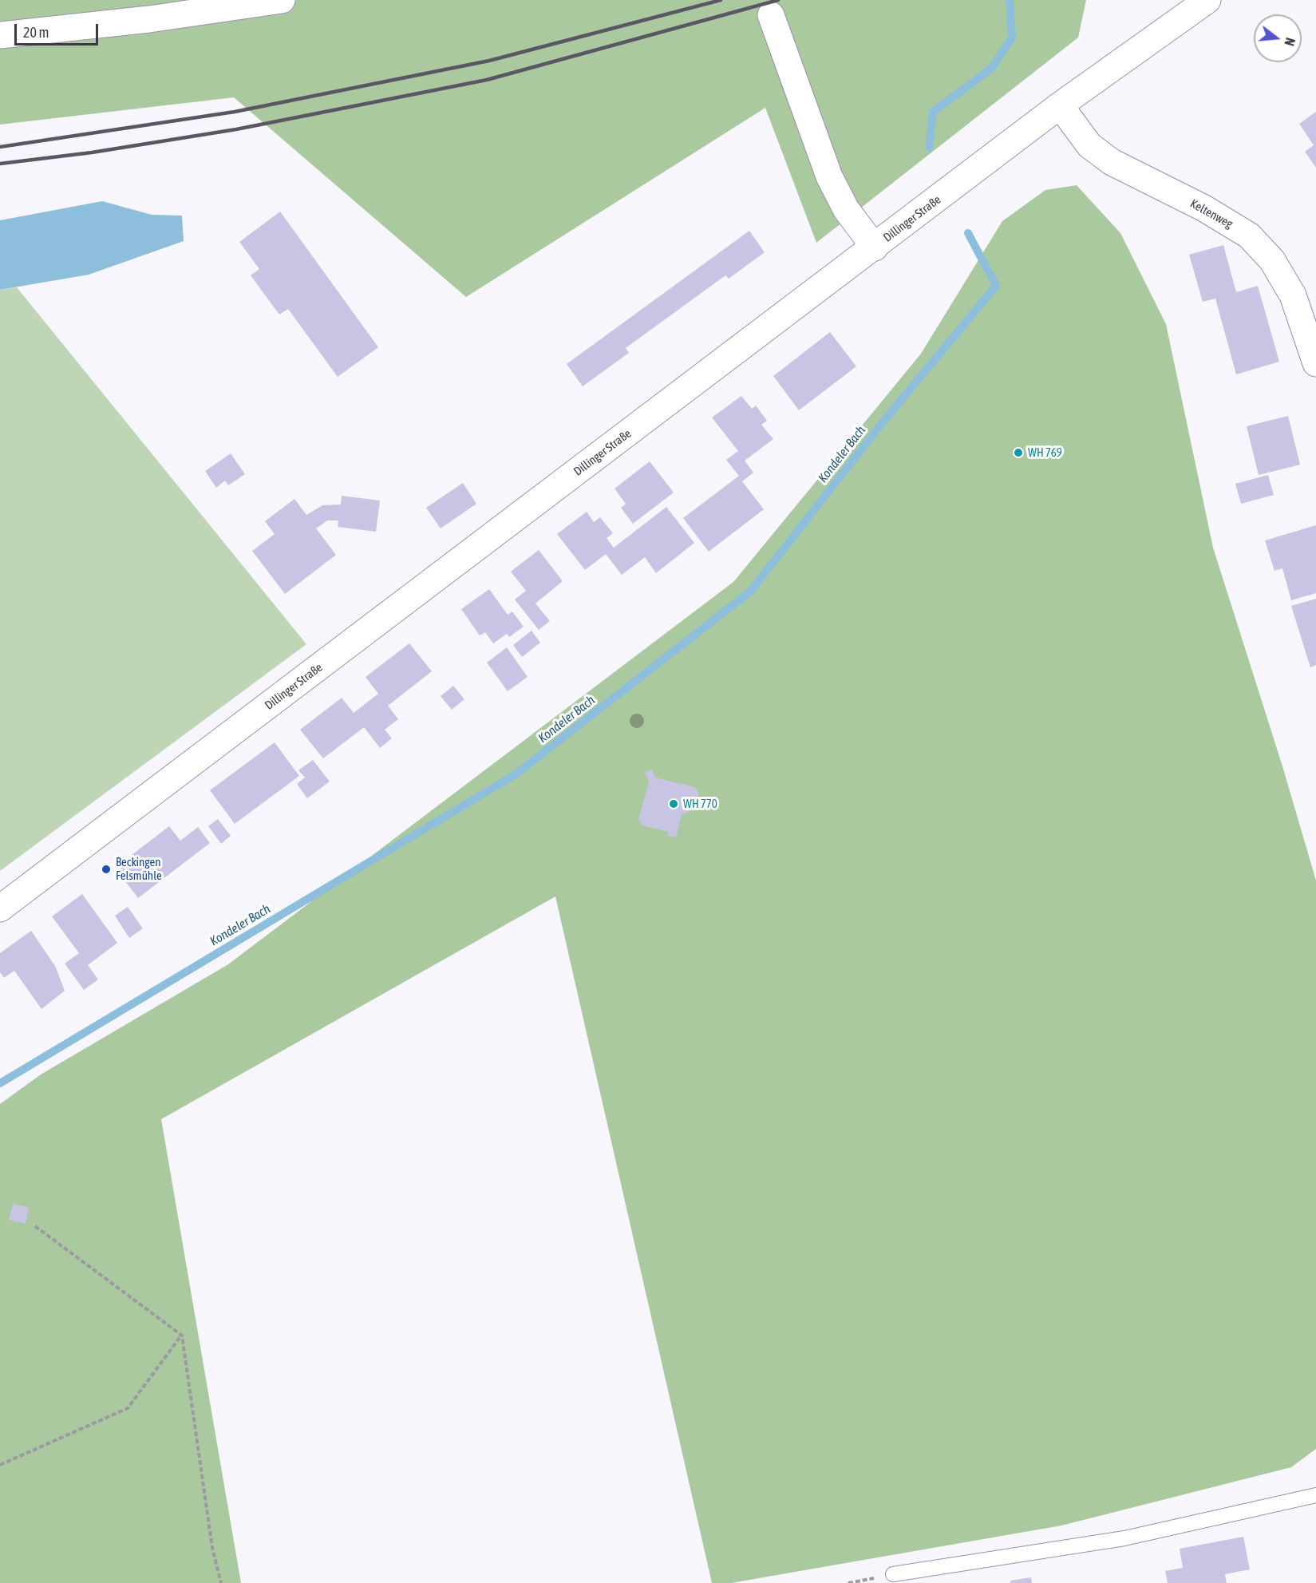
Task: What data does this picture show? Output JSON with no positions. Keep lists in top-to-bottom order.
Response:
{
  "streets": {
    "street": ["Keltenweg", "Dillinger Straße"]
  },
  "crossings": [
    ["Keltenweg", "Dillinger Straße"]
  ],
  "water": ["Kondeler Bach"],
  "places": ["WH 769", "WH 770", "Beckingen Felsmühle"],
  "scale_bar": "20 m",
  "north": "right"
}
